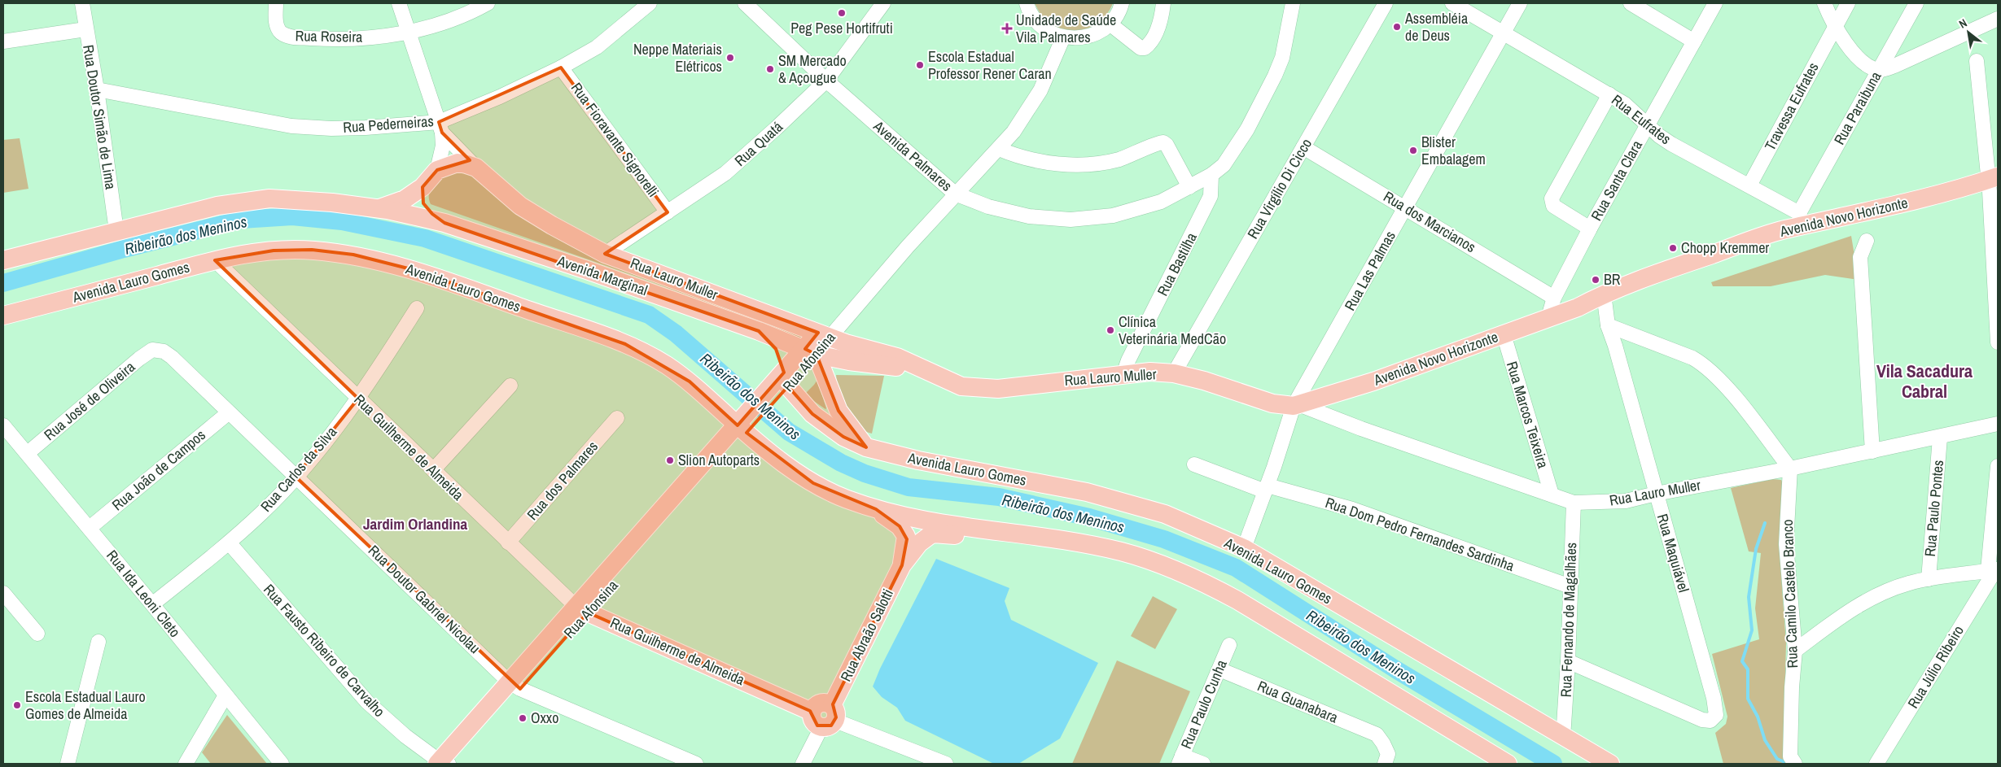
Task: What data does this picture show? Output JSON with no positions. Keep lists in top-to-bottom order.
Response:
{
  "streets": {
    "main road": [
      "Avenida Novo Horizonte",
      "Avenida Marginal",
      "Rua Lauro Muller",
      "Avenida Lauro Gomes",
      "Rua Afonsina",
      "Rua Guilherme de Almeida",
      "Rua Abraão Salotti"
    ],
    "street": [
      "Rua Roseira",
      "Travessa Eufrates",
      "Rua Paraibuna",
      "Rua Doutor Simão de Lima",
      "Rua Eufrates",
      "Rua Pederneiras",
      "Rua Fioravante Signorelli",
      "Rua Quatá",
      "Avenida Palmares",
      "Rua Santa Clara",
      "Rua Virgílio Di Cicco",
      "Rua dos Marcianos",
      "Rua Bastilha",
      "Rua Las Palmas",
      "Rua José de Oliveira",
      "Rua Marcos Teixeira",
      "Rua Carlos da Silva",
      "Rua João de Campos",
      "Rua dos Palmares",
      "Rua Paulo Pontes",
      "Rua Dom Pedro Fernandes Sardinha",
      "Rua Maquiável",
      "Rua Ida Leoni Cleto",
      "Rua Camilo Castelo Branco",
      "Rua Doutor Gabriel Nicolau",
      "Rua Fernando de Magalhães",
      "Rua Fausto Ribeiro de Carvalho",
      "Rua Júlio Ribeiro",
      "Rua Guanabara",
      "Rua Paulo Cunha"
    ]
  },
  "crossings": [
    ["Travessa Eufrates", "Rua Eufrates"],
    ["Rua Paraibuna", "Rua Eufrates"],
    ["Rua Paraibuna", "Avenida Novo Horizonte"],
    ["Rua Doutor Simão de Lima", "Rua Pederneiras"],
    ["Rua Eufrates", "Rua Santa Clara"],
    ["Rua Eufrates", "Avenida Novo Horizonte"],
    ["Rua Eufrates", "Rua Las Palmas"],
    ["Rua Pederneiras", "Rua Fioravante Signorelli"],
    ["Rua Fioravante Signorelli", "Rua Quatá"],
    ["Rua Quatá", "Avenida Palmares"],
    ["Rua Quatá", "Rua Lauro Muller"],
    ["Avenida Palmares", "Rua Bastilha"],
    ["Avenida Palmares", "Rua Afonsina"],
    ["Rua Santa Clara", "Avenida Novo Horizonte"],
    ["Rua Santa Clara", "Rua dos Marcianos"],
    ["Rua Virgílio Di Cicco", "Rua dos Marcianos"],
    ["Rua Virgílio Di Cicco", "Rua Lauro Muller"],
    ["Avenida Novo Horizonte", "Rua Las Palmas"],
    ["Avenida Novo Horizonte", "Rua Lauro Muller"],
    ["Avenida Novo Horizonte", "Rua Marcos Teixeira"],
    ["Avenida Novo Horizonte", "Rua Maquiável"],
    ["Rua dos Marcianos", "Rua Las Palmas"],
    ["Rua Bastilha", "Rua Lauro Muller"],
    ["Rua Las Palmas", "Rua Lauro Muller"],
    ["Rua Las Palmas", "Avenida Lauro Gomes"],
    ["Rua Las Palmas", "Rua Dom Pedro Fernandes Sardinha"],
    ["Avenida Marginal", "Rua Lauro Muller"],
    ["Avenida Marginal", "Rua Afonsina"],
    ["Rua Lauro Muller", "Rua Afonsina"],
    ["Rua Lauro Muller", "Rua Marcos Teixeira"],
    ["Rua Lauro Muller", "Rua Paulo Pontes"],
    ["Rua Lauro Muller", "Rua Maquiável"],
    ["Rua Lauro Muller", "Rua Camilo Castelo Branco"],
    ["Rua Lauro Muller", "Rua Fernando de Magalhães"],
    ["Avenida Lauro Gomes", "Rua Afonsina"],
    ["Avenida Lauro Gomes", "Rua Guilherme de Almeida"],
    ["Avenida Lauro Gomes", "Rua Fernando de Magalhães"],
    ["Avenida Lauro Gomes", "Rua Abraão Salotti"],
    ["Rua Afonsina", "Rua Guilherme de Almeida"],
    ["Rua Afonsina", "Rua Doutor Gabriel Nicolau"],
    ["Rua Afonsina", "Rua Fausto Ribeiro de Carvalho"],
    ["Rua José de Oliveira", "Rua Ida Leoni Cleto"],
    ["Rua José de Oliveira", "Rua Doutor Gabriel Nicolau"],
    ["Rua Guilherme de Almeida", "Rua Carlos da Silva"],
    ["Rua Guilherme de Almeida", "Rua dos Palmares"],
    ["Rua Guilherme de Almeida", "Rua Abraão Salotti"],
    ["Rua Carlos da Silva", "Rua Ida Leoni Cleto"],
    ["Rua Carlos da Silva", "Rua Doutor Gabriel Nicolau"],
    ["Rua Carlos da Silva", "Rua Fausto Ribeiro de Carvalho"],
    ["Rua João de Campos", "Rua Ida Leoni Cleto"],
    ["Rua João de Campos", "Rua Doutor Gabriel Nicolau"],
    ["Rua Dom Pedro Fernandes Sardinha", "Rua Fernando de Magalhães"],
    ["Rua Maquiável", "Rua Fernando de Magalhães"],
    ["Rua Guanabara", "Rua Paulo Cunha"]
  ],
  "districts": ["Vila Sacadura Cabral", "Jardim Orlandina"],
  "water": ["Ribeirão dos Meninos"],
  "places": {
    "other": [
      "Peg Pese Hortifruti",
      "Assembléia de Deus",
      "Neppe Materiais Elétricos",
      "Escola Estadual Professor Rener Caran",
      "SM Mercado & Açougue",
      "Blister Embalagem",
      "Chopp Kremmer",
      "BR",
      "Clínica Veterinária MedCão",
      "Slion Autoparts",
      "Escola Estadual Lauro Gomes de Almeida",
      "Oxxo"
    ],
    "health": ["Unidade de Saúde Vila Palmares"]
  },
  "north": "top left"
}
